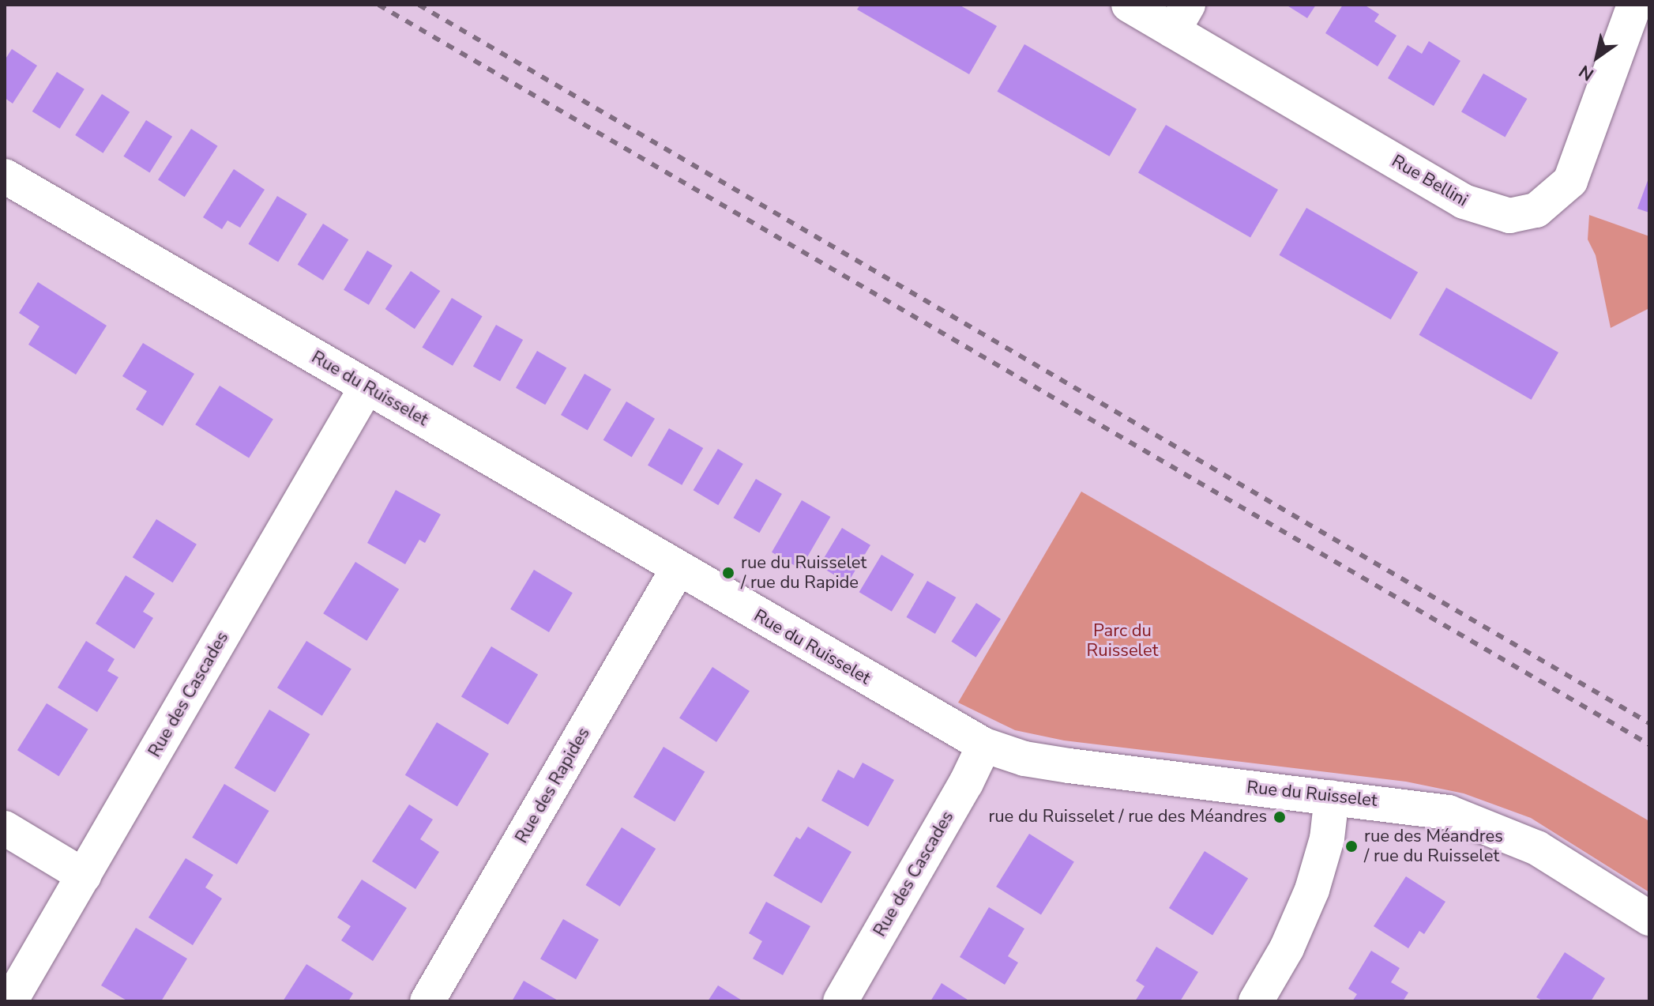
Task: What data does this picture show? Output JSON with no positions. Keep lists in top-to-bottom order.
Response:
{
  "streets": {
    "street": [
      "Rue Bellini",
      "Rue du Ruisselet",
      "Rue des Cascades",
      "Rue des Rapides"
    ]
  },
  "crossings": [
    ["Rue du Ruisselet", "Rue des Cascades"],
    ["Rue du Ruisselet", "Rue des Rapides"]
  ],
  "parks": ["Parc du Ruisselet"],
  "places": ["rue du Ruisselet / rue du Rapide", "rue du Ruisselet / rue des Méandres", "rue des Méandres / rue du Ruisselet"],
  "north": "bottom left"
}
